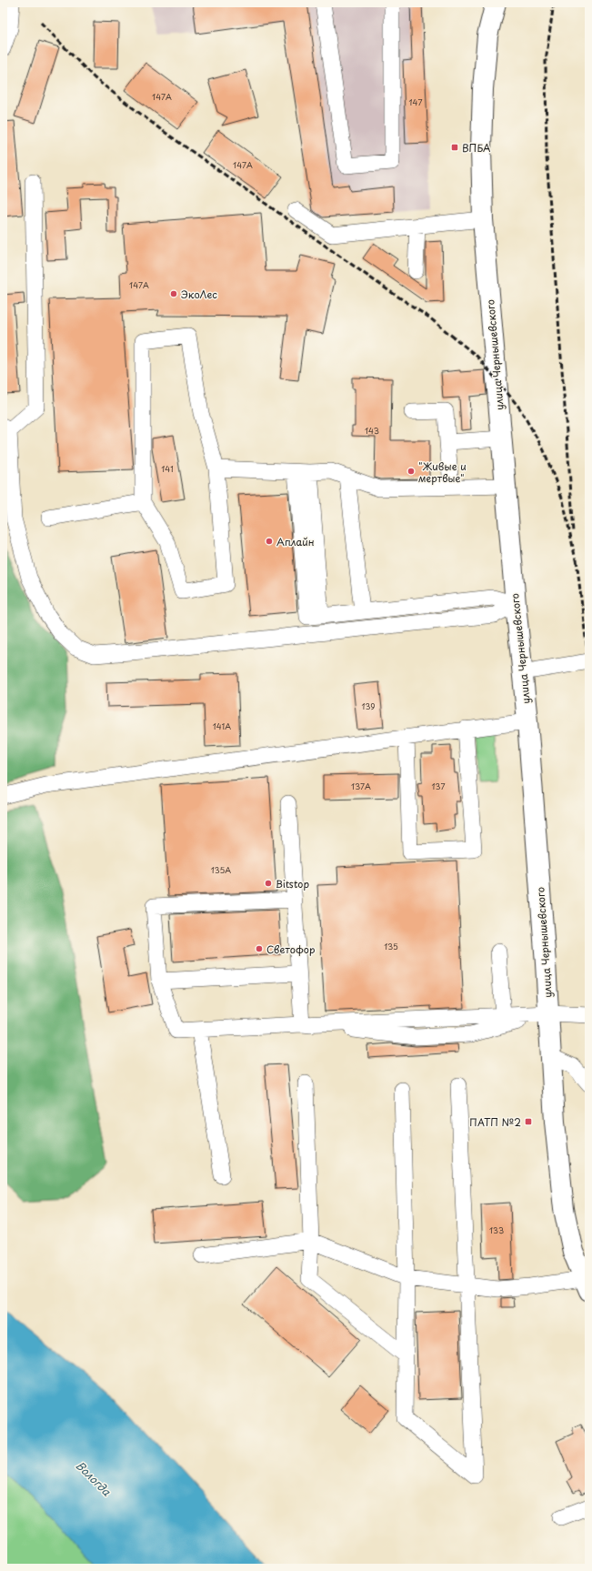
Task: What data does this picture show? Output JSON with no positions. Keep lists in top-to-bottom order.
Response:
{
  "streets": {
    "main road": ["улица Чернышевского"]
  },
  "water": ["Вологда"],
  "places": {
    "transit": ["ВПБА", "ПАТП №2"],
    "other": [
      "ЭкоЛес",
      "\"Живые и мертвые\"",
      "Аплайн",
      "Bitstop",
      "Светофор"
    ]
  },
  "house_numbers": [
    "147А",
    "147",
    "147А",
    "147А",
    "143",
    "141",
    "139",
    "141А",
    "137А",
    "137",
    "135А",
    "135",
    "133"
  ]
}
